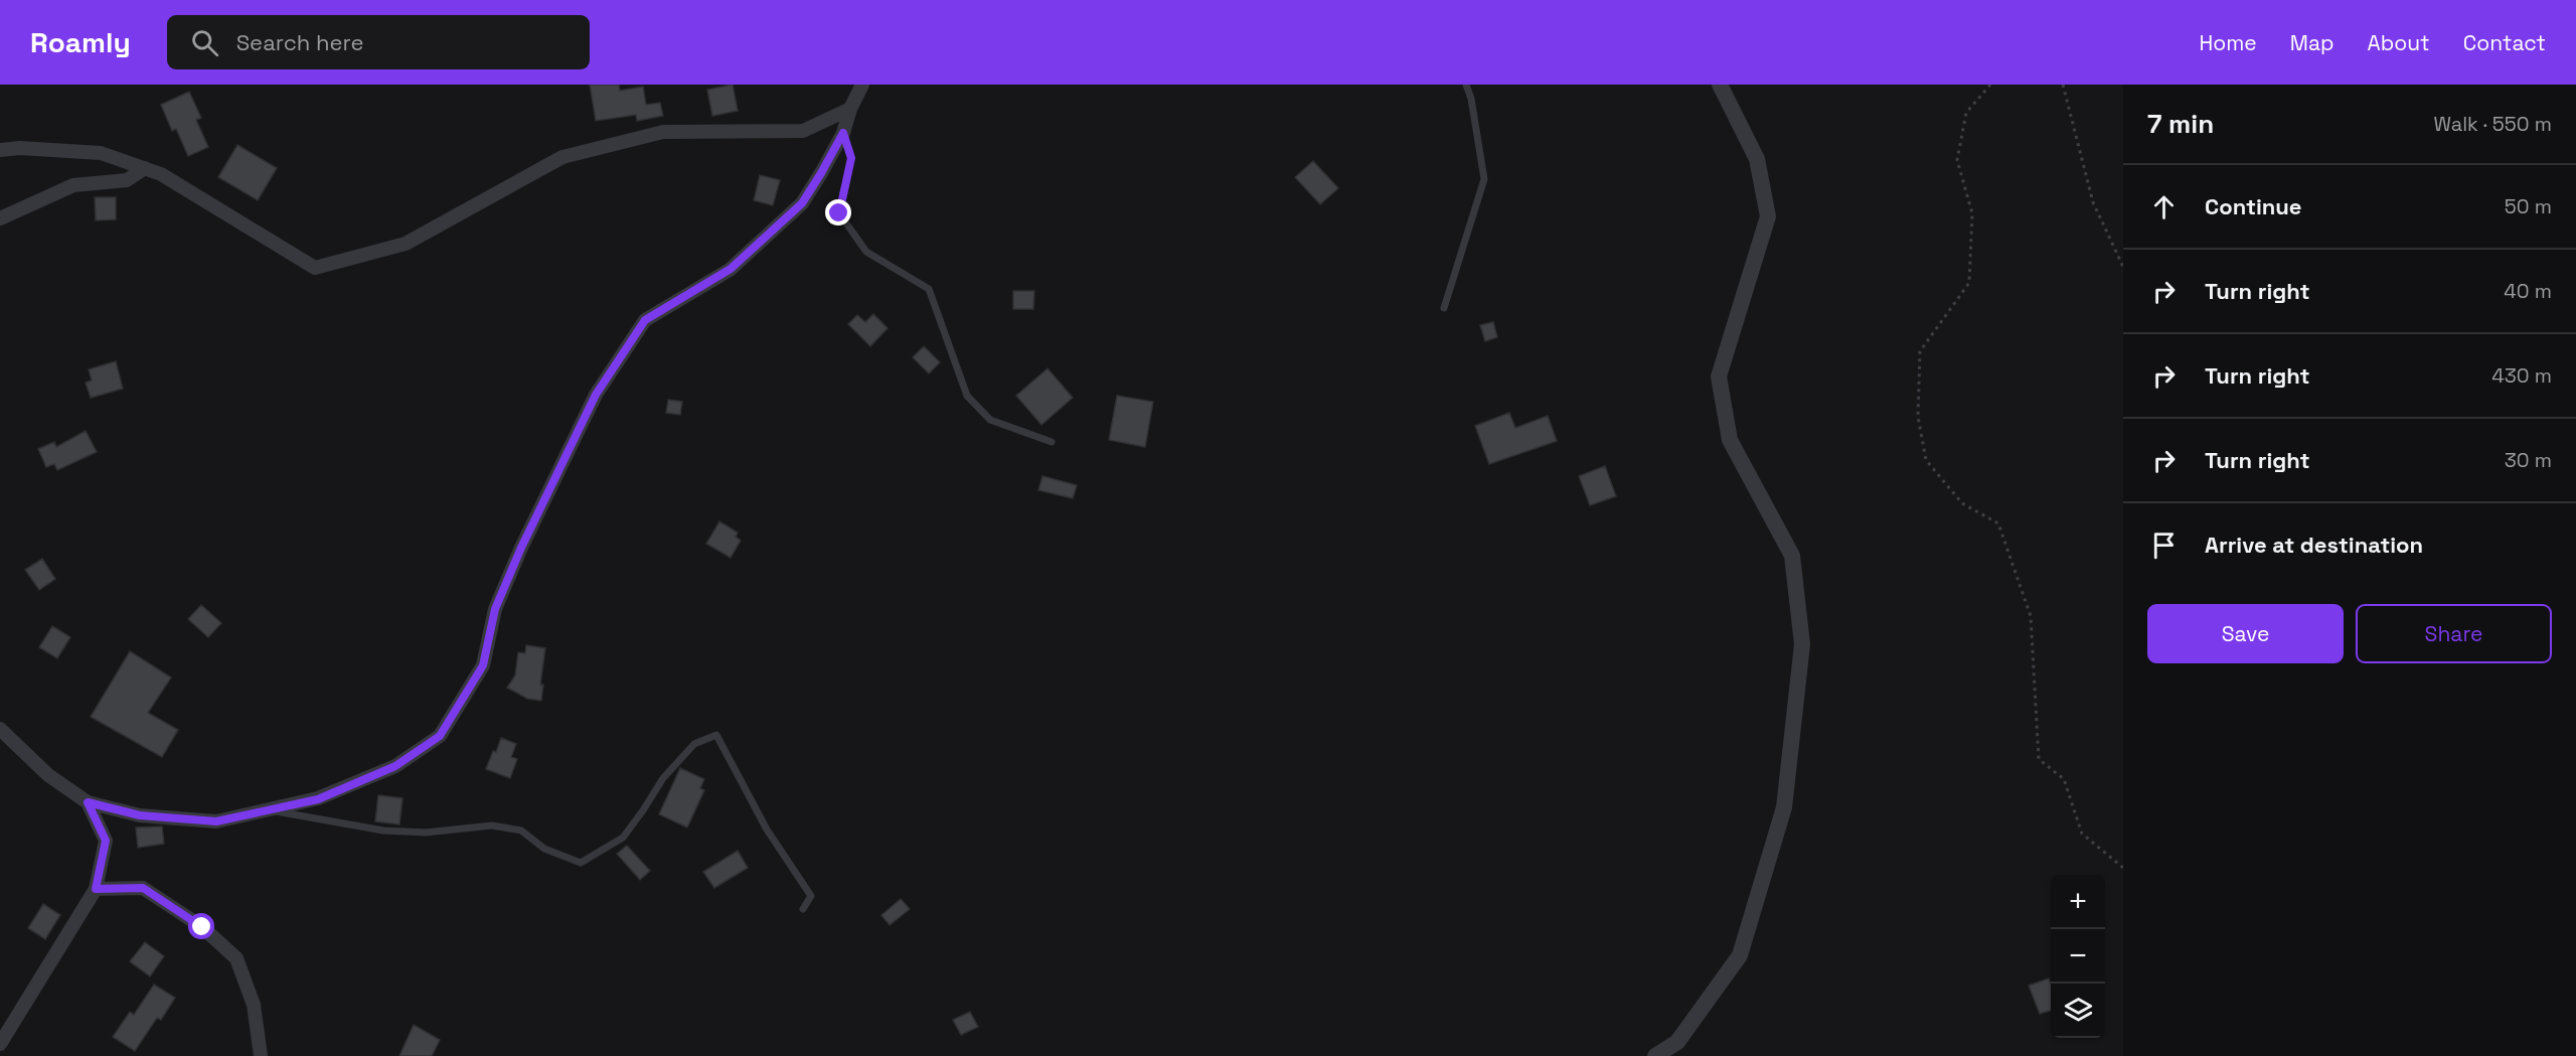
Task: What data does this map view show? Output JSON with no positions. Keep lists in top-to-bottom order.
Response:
{
  "page": {
    "header": "Roamly",
    "search": "Search here",
    "nav": [
      "Home",
      "Map",
      "About",
      "Contact"
    ],
    "heading": ["7 min", "Walk · 550 m"],
    "list": [
      ["Continue", "50 m"],
      ["Turn right", "40 m"],
      ["Turn right", "430 m"],
      ["Turn right", "30 m"],
      "Arrive at destination"
    ],
    "buttons": ["Save", "Share"],
    "map_buttons": ["+", "−"]
  }
}
